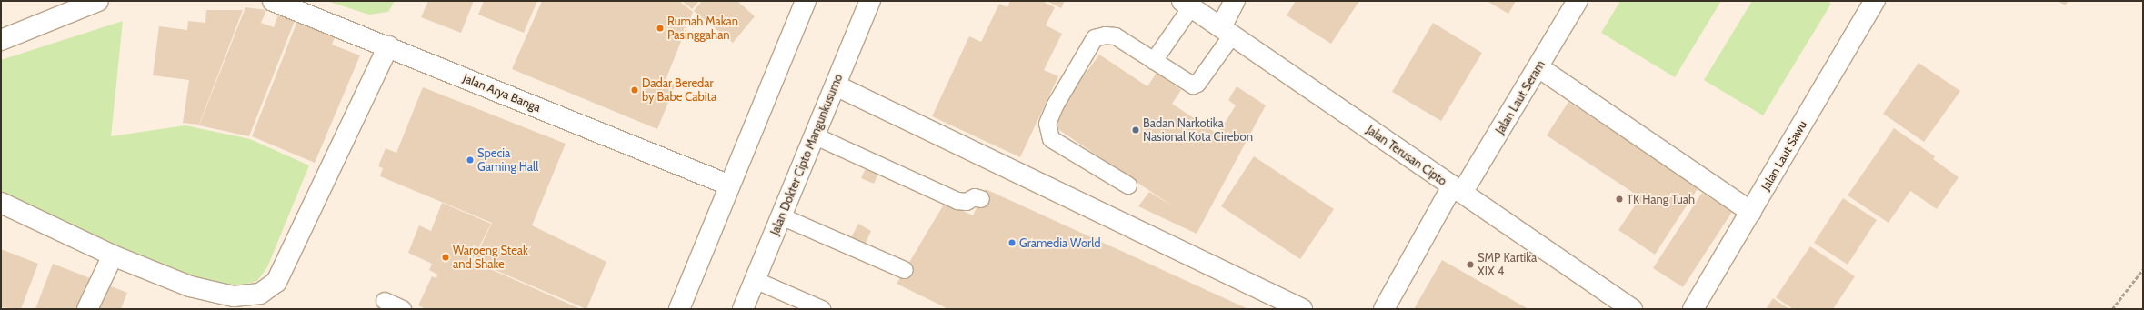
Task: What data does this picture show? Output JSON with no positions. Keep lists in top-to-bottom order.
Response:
{
  "streets": {
    "street": [
      "Jalan Arya Banga",
      "Jalan Laut Seram",
      "Jalan Dokter Cipto Mangunkusumo",
      "Jalan Terusan Cipto",
      "Jalan Laut Sawu"
    ]
  },
  "crossings": [
    ["Jalan Laut Seram", "Jalan Terusan Cipto"]
  ],
  "places": [
    "Rumah Makan Pasinggahan",
    "Dadar Beredar by Babe Cabita",
    "Badan Narkotika Nasional Kota Cirebon",
    "Specia Gaming Hall",
    "TK Hang Tuah",
    "Gramedia World",
    "Waroeng Steak and Shake",
    "SMP Kartika XIX 4"
  ]
}
